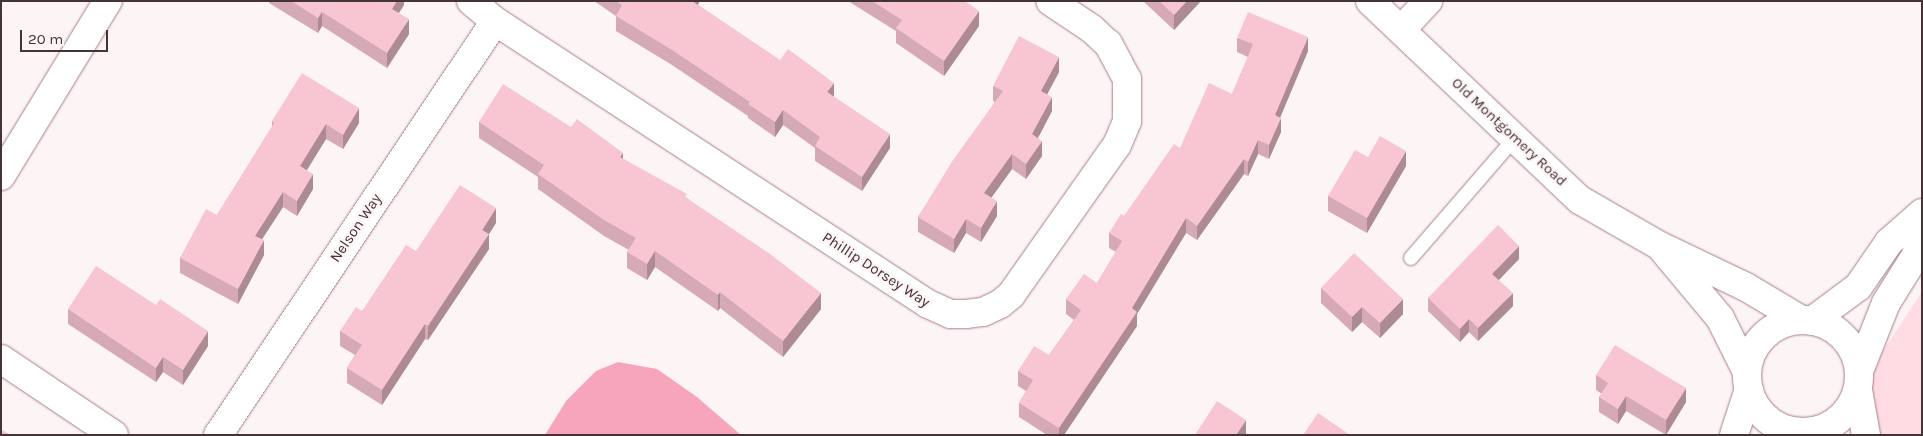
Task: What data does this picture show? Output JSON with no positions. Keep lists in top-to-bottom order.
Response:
{
  "streets": {
    "street": ["Old Montgomery Road", "Nelson Way", "Phillip Dorsey Way"]
  },
  "crossings": [
    ["Nelson Way", "Phillip Dorsey Way"]
  ],
  "scale_bar": "20 m"
}
